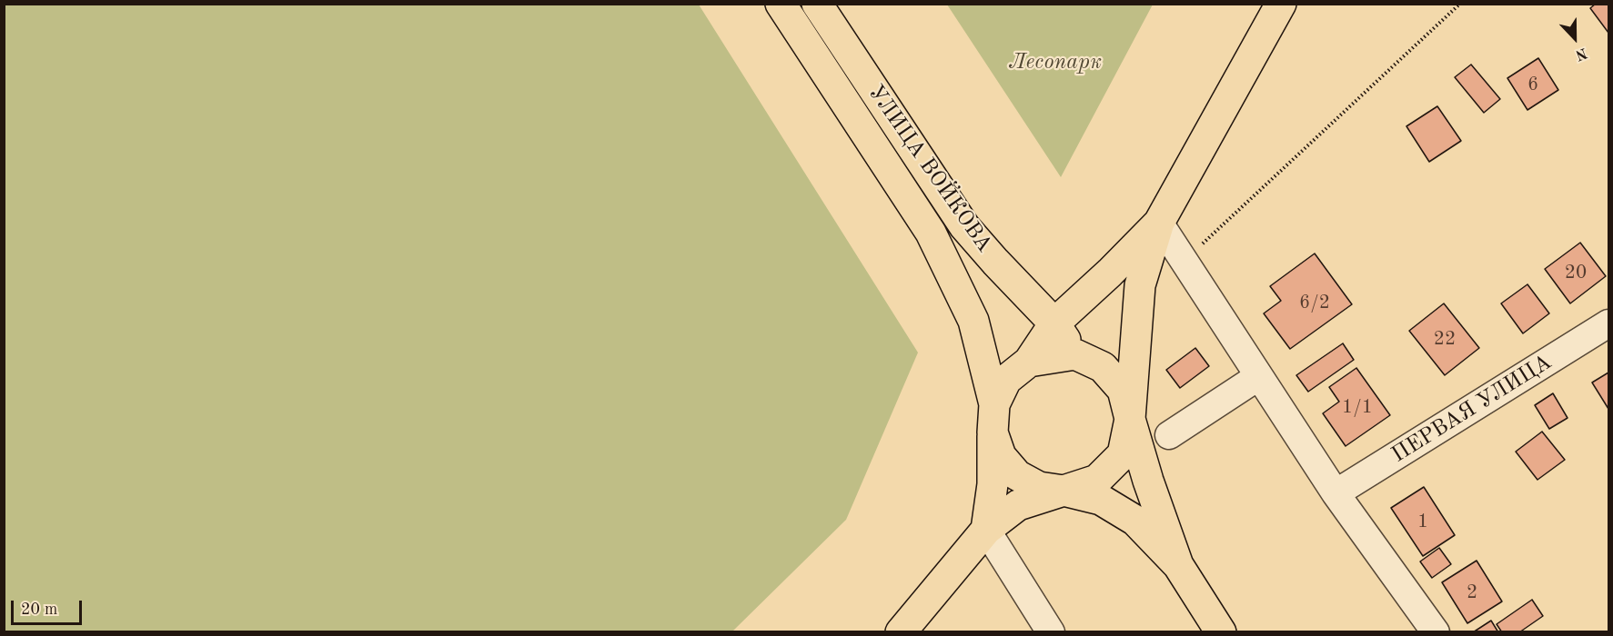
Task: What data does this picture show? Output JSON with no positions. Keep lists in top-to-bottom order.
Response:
{
  "streets": {
    "main road": ["УЛИЦА ВОЙКОВА"],
    "street": ["ПЕРВАЯ УЛИЦА"]
  },
  "parks": ["Лесопарк"],
  "house_numbers": [
    "6",
    "20",
    "6/2",
    "22",
    "1/1",
    "1",
    "2"
  ],
  "scale_bar": "20 m",
  "north": "bottom"
}
